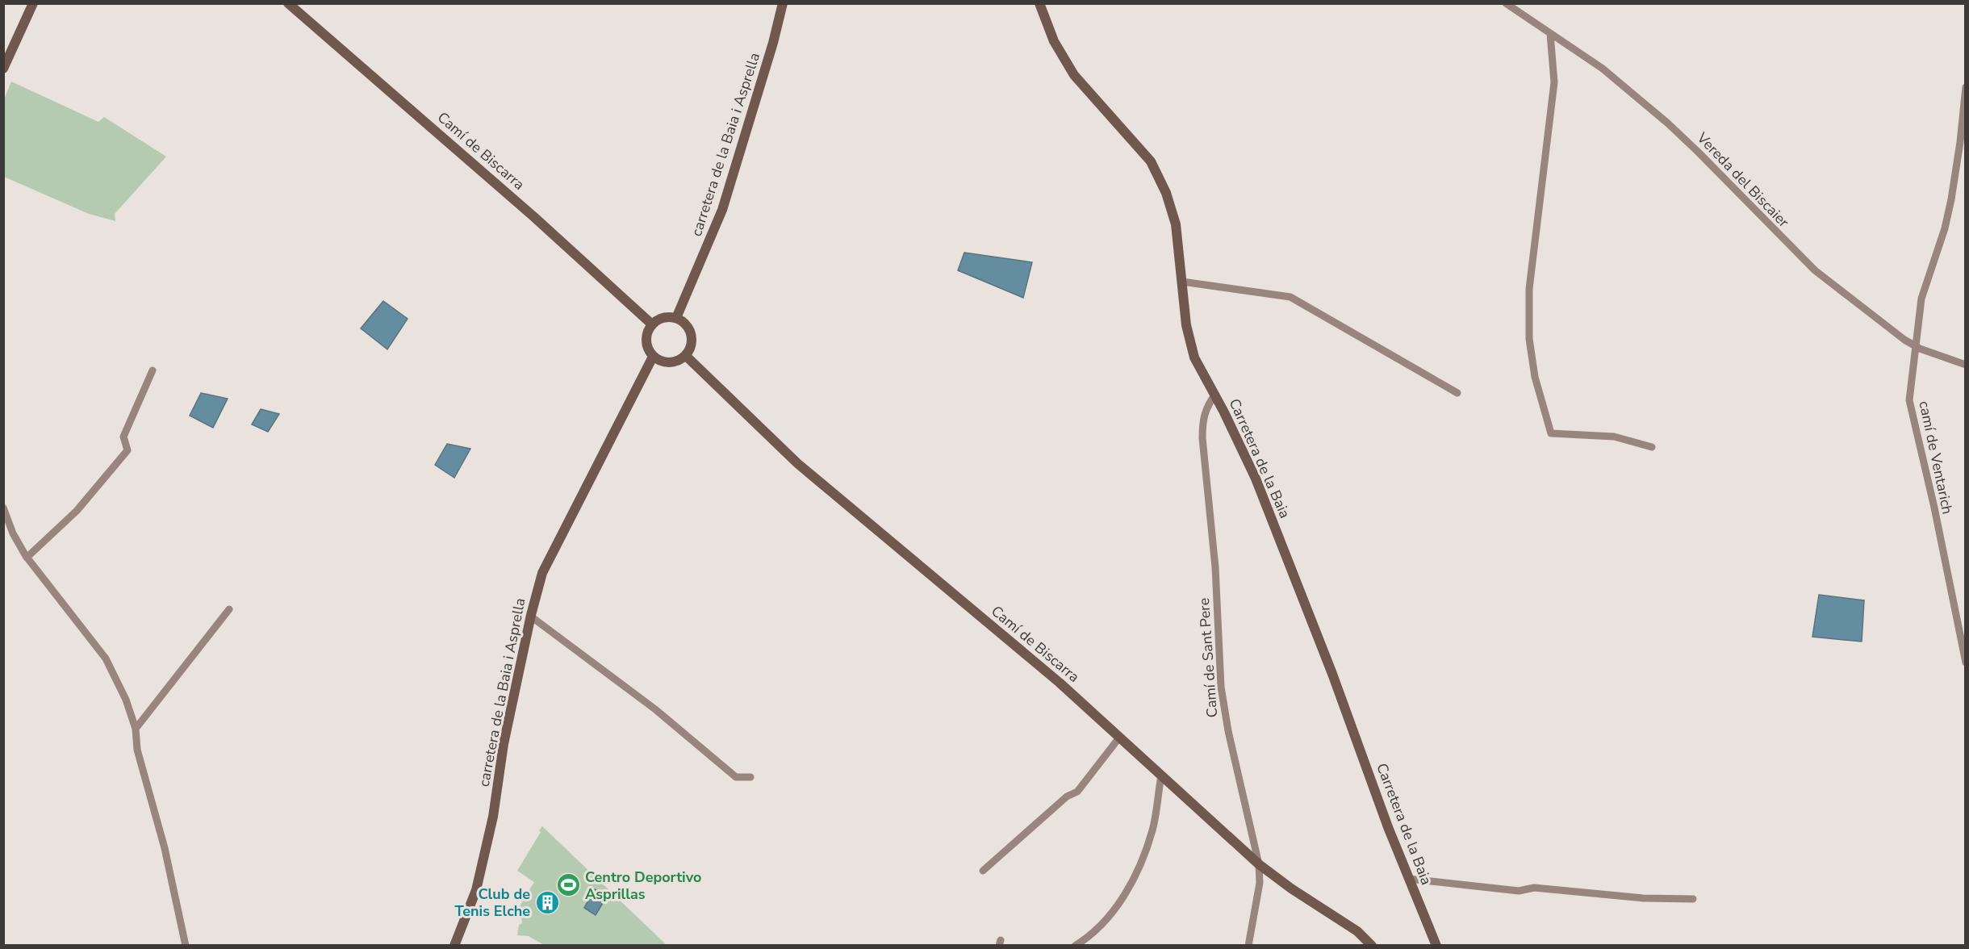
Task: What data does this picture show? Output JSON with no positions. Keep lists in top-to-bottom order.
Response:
{
  "streets": {
    "main road": ["carretera de la Baia i Asprella", "Camí de Biscarra", "Carretera de la Baia"],
    "street": ["Vereda del Biscaier", "camí de Ventarich", "Camí de Sant Pere"]
  },
  "crossings": [
    ["carretera de la Baia i Asprella", "Camí de Biscarra"],
    ["Camí de Biscarra", "Camí de Sant Pere"],
    ["Vereda del Biscaier", "camí de Ventarich"],
    ["Carretera de la Baia", "Camí de Sant Pere"]
  ],
  "places": {
    "sports": ["Centro Deportivo Asprillas"],
    "building": ["Club de Tenis Elche"]
  }
}
